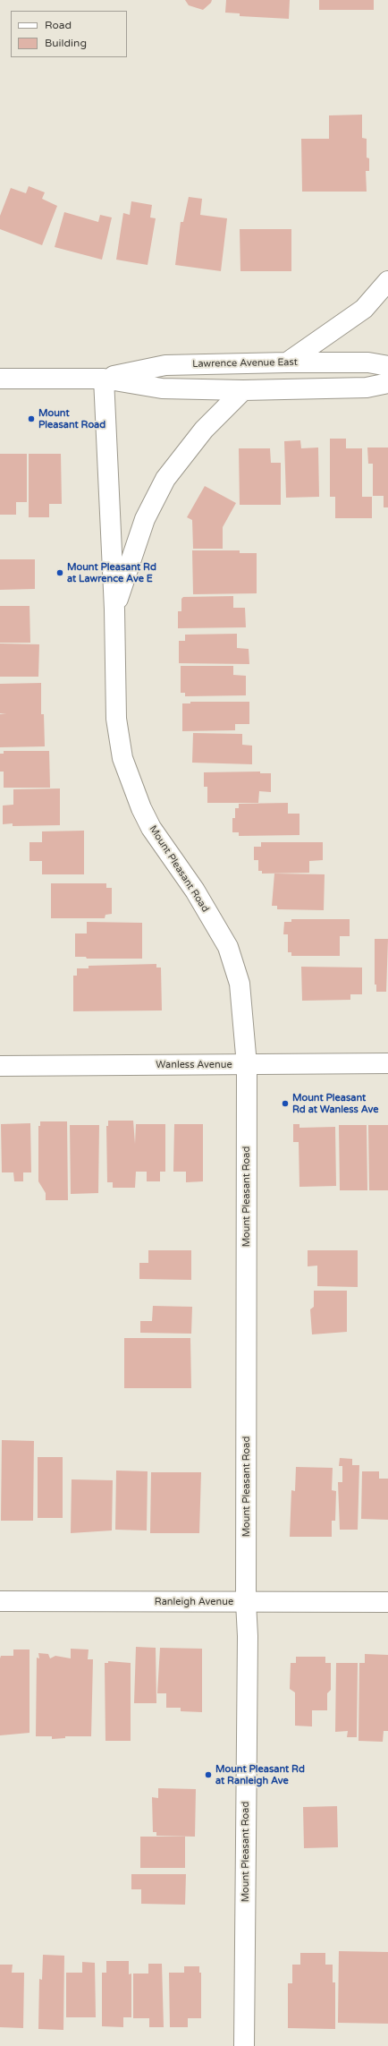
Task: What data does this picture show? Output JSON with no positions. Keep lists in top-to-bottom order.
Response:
{
  "streets": {
    "street": [
      "Lawrence Avenue East",
      "Mount Pleasant Road",
      "Wanless Avenue",
      "Ranleigh Avenue"
    ]
  },
  "crossings": [
    ["Lawrence Avenue East", "Mount Pleasant Road"],
    ["Mount Pleasant Road", "Wanless Avenue"],
    ["Mount Pleasant Road", "Ranleigh Avenue"]
  ],
  "places": [
    "Mount Pleasant Road",
    "Mount Pleasant Rd at Lawrence Ave E",
    "Mount Pleasant Rd at Wanless Ave",
    "Mount Pleasant Rd at Ranleigh Ave"
  ],
  "legend": ["Road", "Building"]
}
